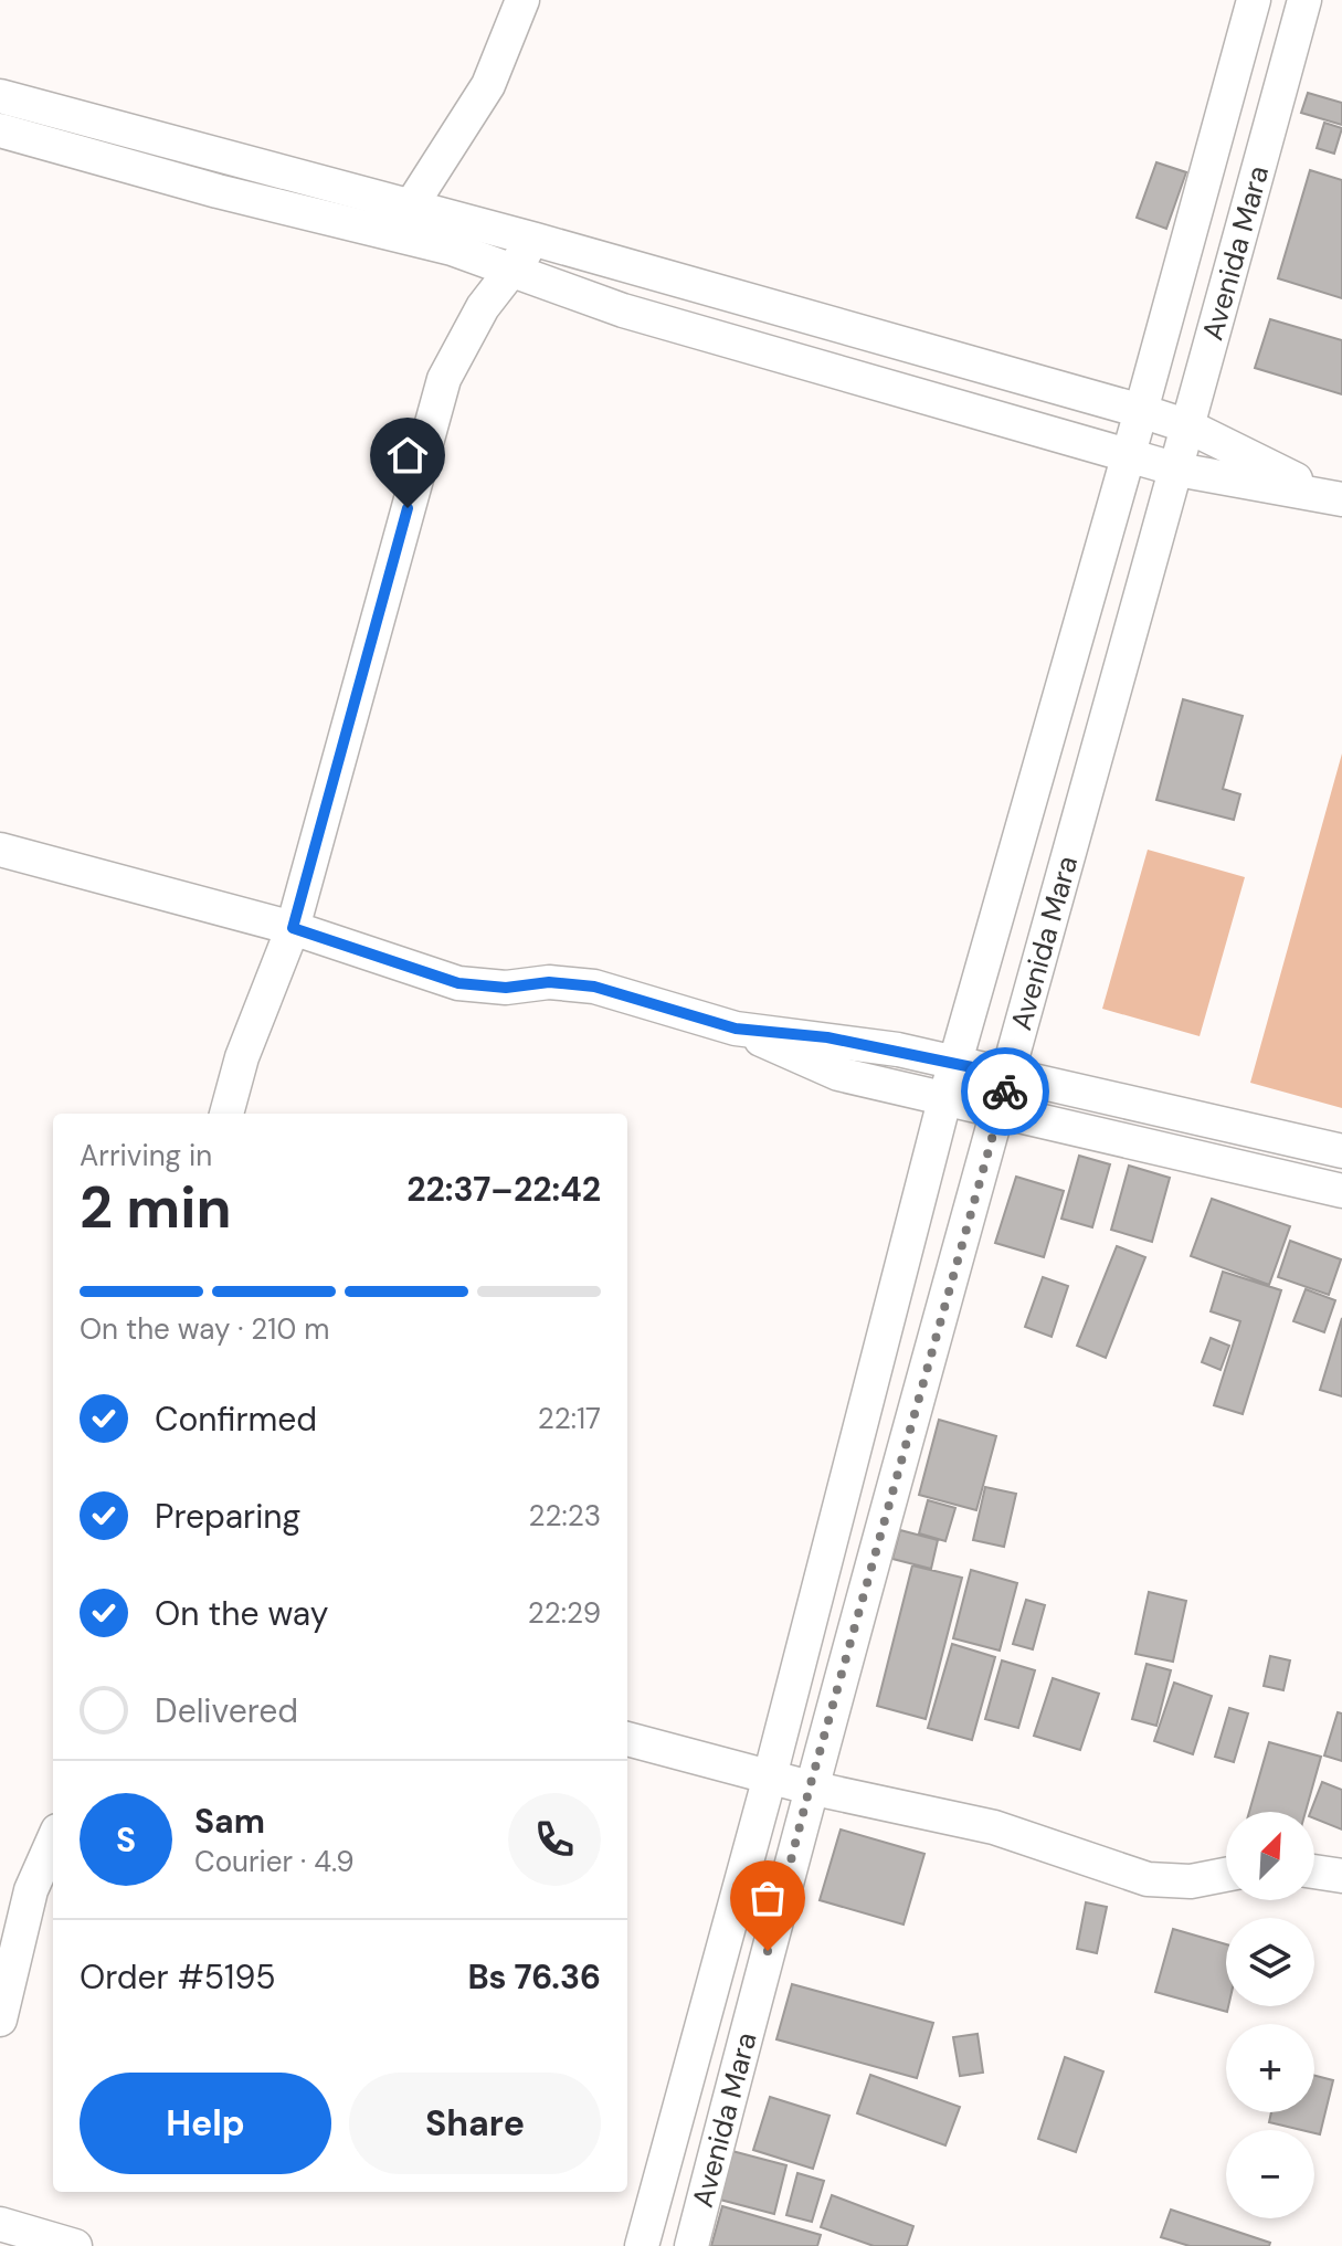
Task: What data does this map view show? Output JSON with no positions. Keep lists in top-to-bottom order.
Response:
{
  "streets": {
    "street": ["Avenida Mara"]
  },
  "north": "top right",
  "page": {
    "heading": ["2 min", "Arriving in", "22:37–22:42"],
    "panel": [
      "Sam",
      "Courier · 4.9",
      "Order #5195",
      "Bs 76.36"
    ],
    "bar": "On the way · 210 m",
    "list": [
      ["Confirmed", "22:17"],
      ["Preparing", "22:23"],
      ["On the way", "22:29"],
      "Delivered"
    ],
    "round": "S",
    "map_buttons": ["+", "−"],
    "buttons": ["Help", "Share"]
  }
}
